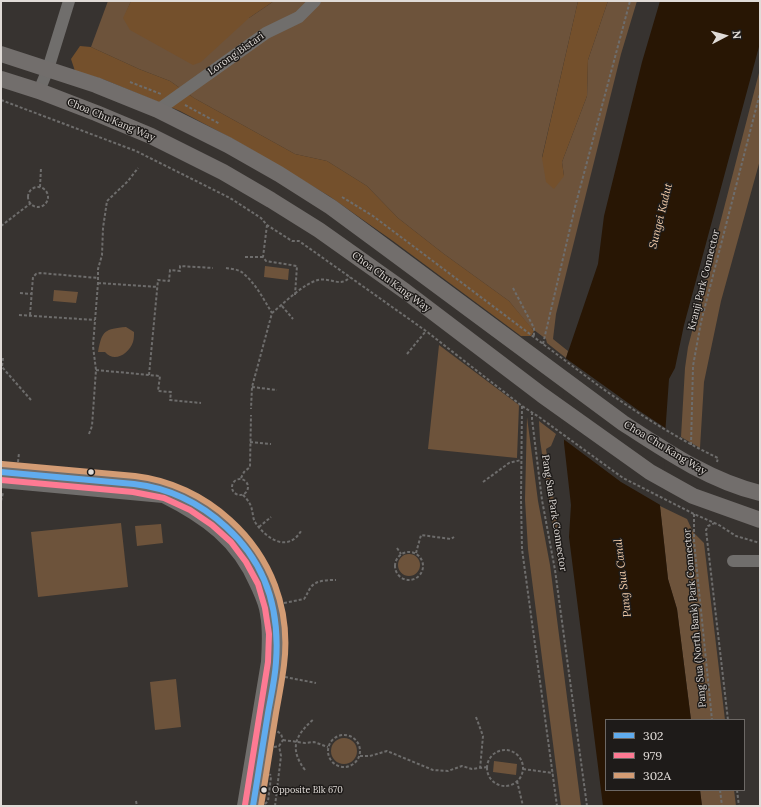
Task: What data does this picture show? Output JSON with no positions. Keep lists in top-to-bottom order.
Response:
{
  "streets": {
    "main road": ["Choa Chu Kang Way"],
    "street": ["Lorong Bistari"],
    "path": ["Kranji Park Connector", "Pang Sua Park Connector", "Pang Sua (North Bank) Park Connector"]
  },
  "crossings": [
    ["Lorong Bistari", "Choa Chu Kang Way"]
  ],
  "water": ["Sungei Kadut", "Pang Sua Canal"],
  "places": ["Opposite Blk 670"],
  "lines": ["transit line 302A", "transit line 302", "transit line 979"],
  "legend": ["302", "979", "302A"],
  "north": "right"
}
